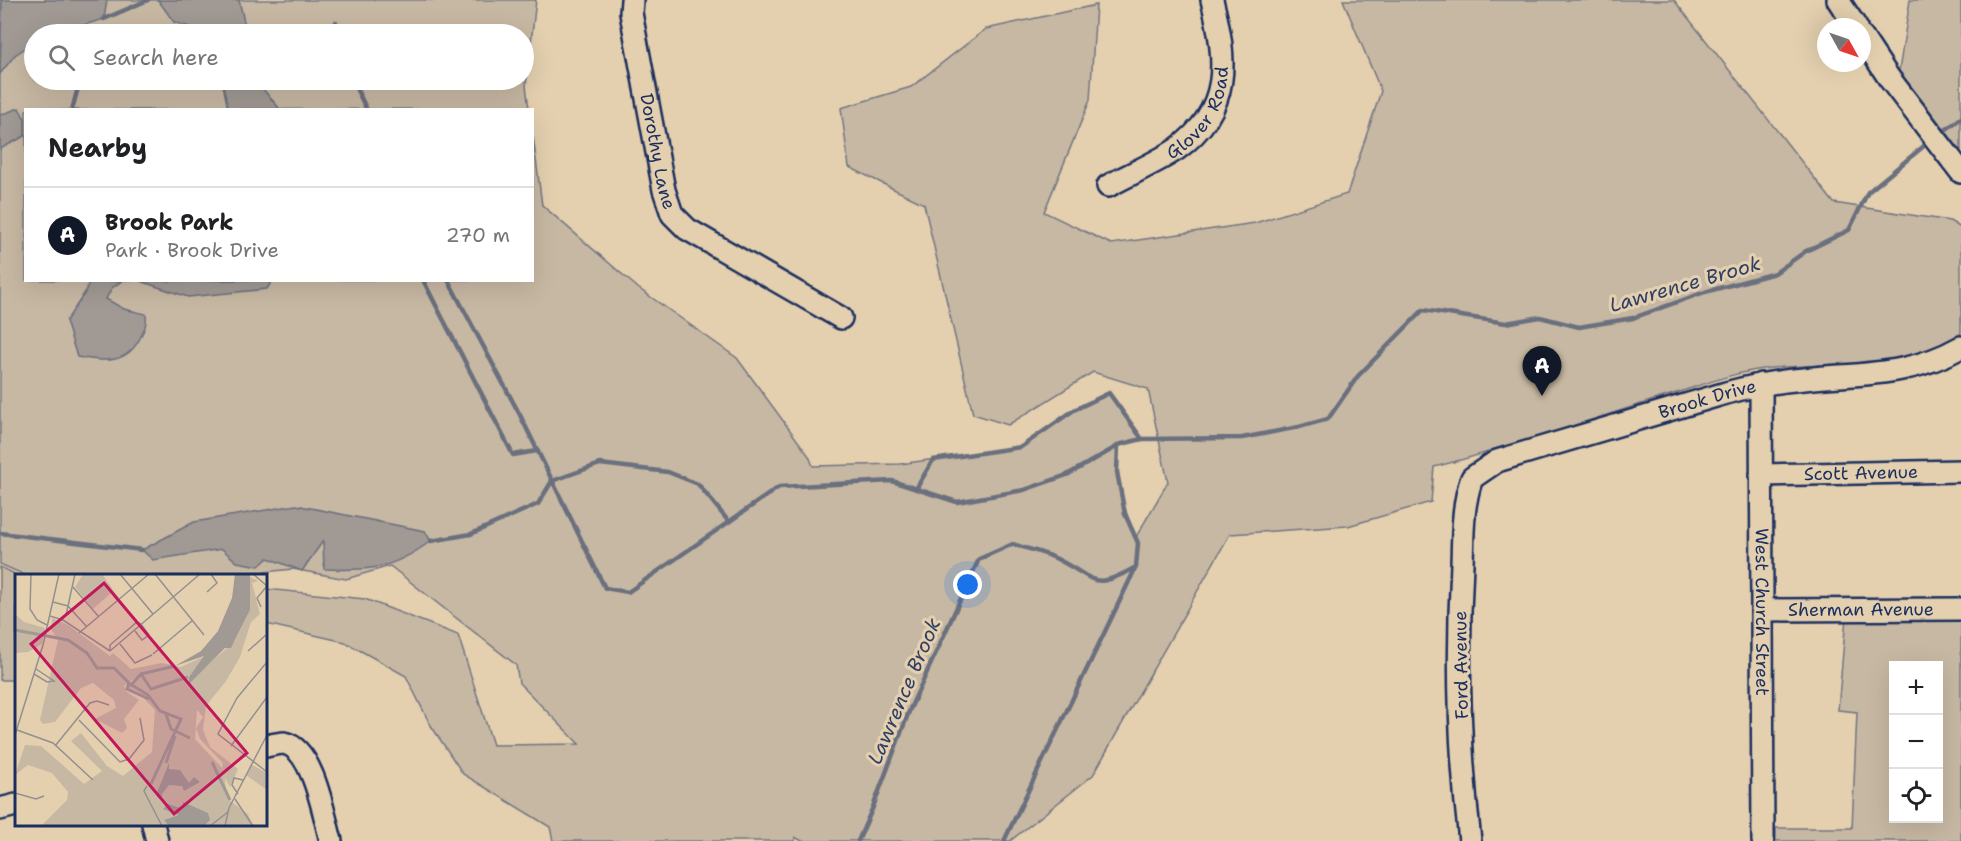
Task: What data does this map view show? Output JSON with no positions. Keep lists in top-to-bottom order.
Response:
{
  "streets": {
    "street": [
      "Glover Road",
      "Dorothy Lane",
      "Brook Drive",
      "Scott Avenue",
      "Sherman Avenue",
      "West Church Street",
      "Ford Avenue"
    ]
  },
  "crossings": [
    ["Brook Drive", "West Church Street"],
    ["Brook Drive", "Ford Avenue"],
    ["Scott Avenue", "West Church Street"],
    ["Sherman Avenue", "West Church Street"]
  ],
  "water": ["Lawrence Brook"],
  "north": "bottom right",
  "page": {
    "search": "Search here",
    "heading": "Nearby",
    "list": [
      {
        "mark": "A",
        "name": "Brook Park",
        "note": "Park · Brook Drive",
        "value": "270 m"
      }
    ],
    "pins": "A",
    "map_buttons": ["+", "−"]
  }
}
